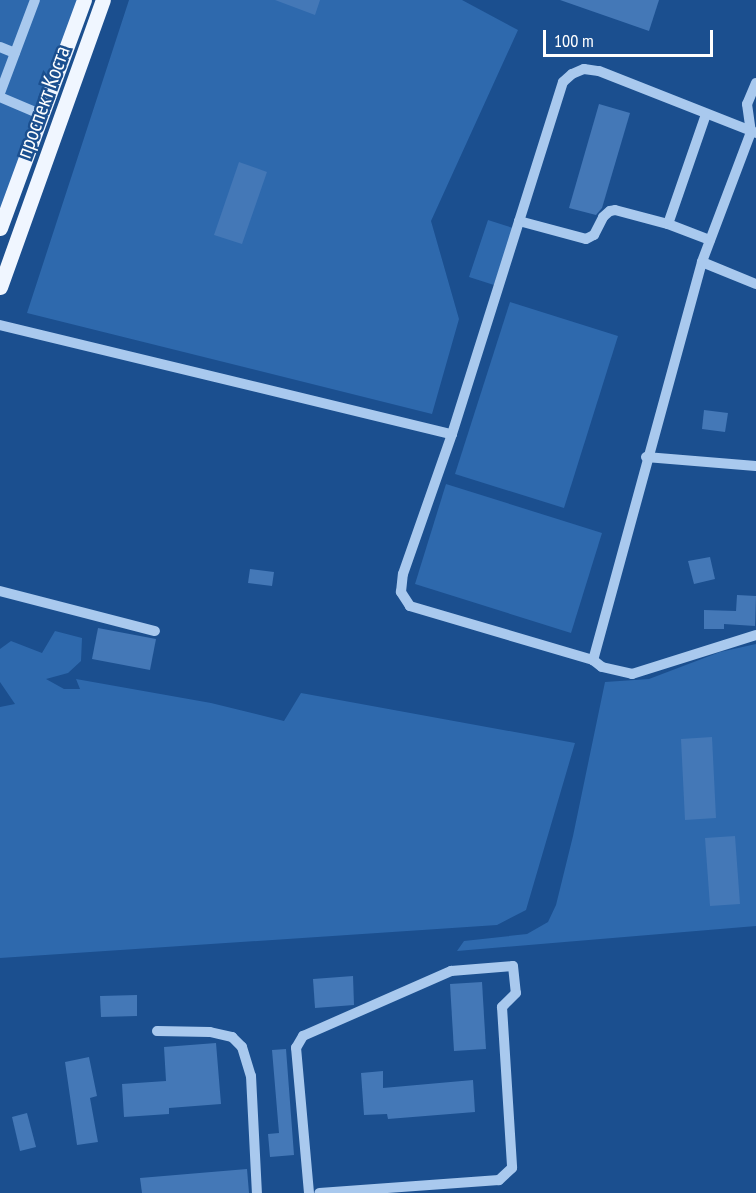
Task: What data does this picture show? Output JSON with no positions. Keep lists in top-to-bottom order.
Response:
{
  "streets": {
    "main road": ["проспект Коста"]
  },
  "scale_bar": "100 m"
}
